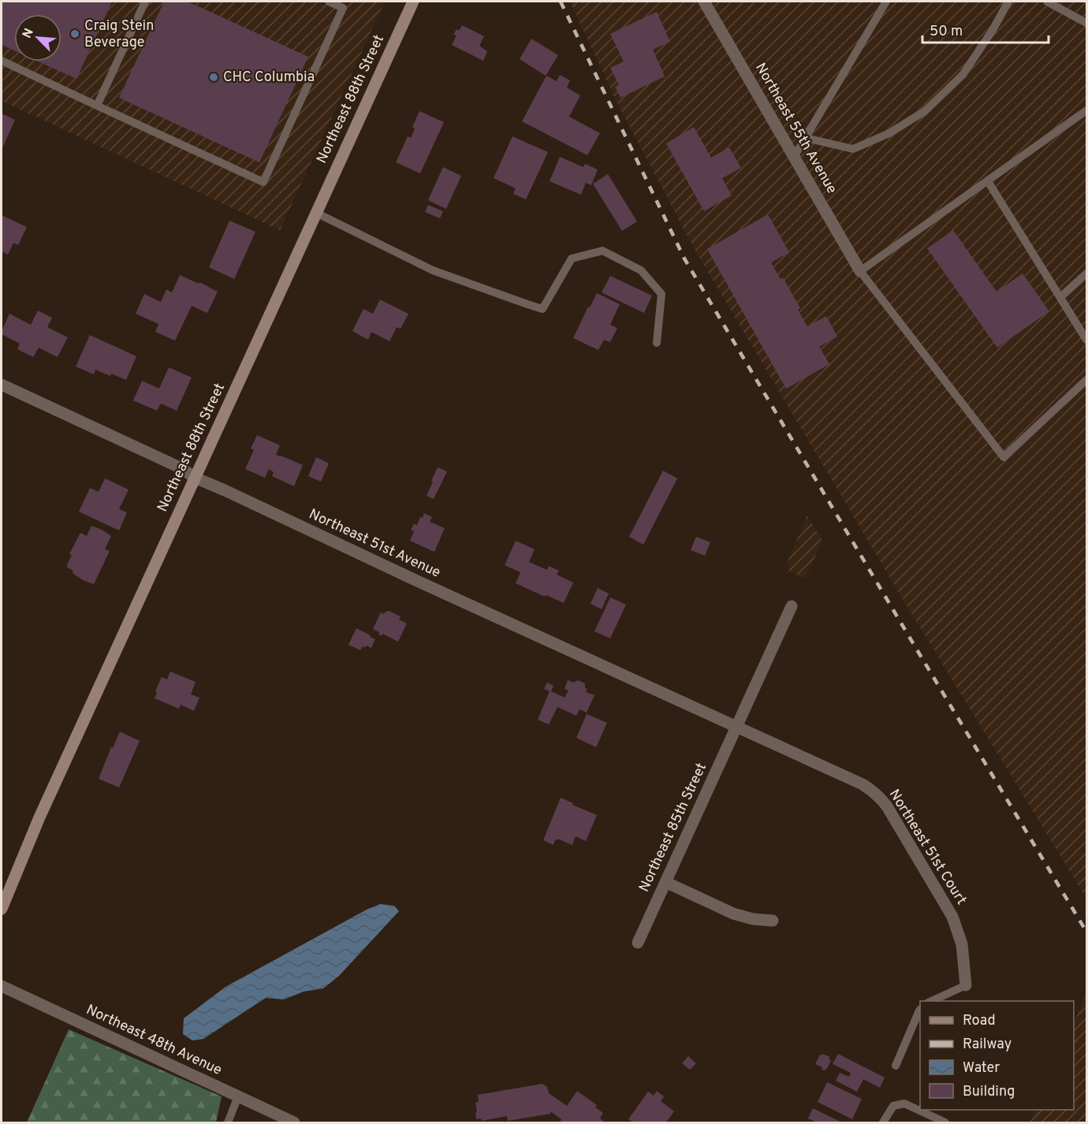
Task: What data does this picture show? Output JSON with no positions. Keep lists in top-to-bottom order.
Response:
{
  "streets": {
    "main road": ["Northeast 88th Street"],
    "street": [
      "Northeast 55th Avenue",
      "Northeast 51st Avenue",
      "Northeast 85th Street",
      "Northeast 51st Court",
      "Northeast 48th Avenue"
    ]
  },
  "crossings": [
    ["Northeast 88th Street", "Northeast 51st Avenue"],
    ["Northeast 51st Avenue", "Northeast 85th Street"],
    ["Northeast 51st Avenue", "Northeast 51st Court"],
    ["Northeast 85th Street", "Northeast 51st Court"]
  ],
  "places": ["Craig Stein Beverage", "CHC Columbia"],
  "legend": [
    "Road",
    "Railway",
    "Water",
    "Building"
  ],
  "scale_bar": "50 m",
  "north": "top left"
}
